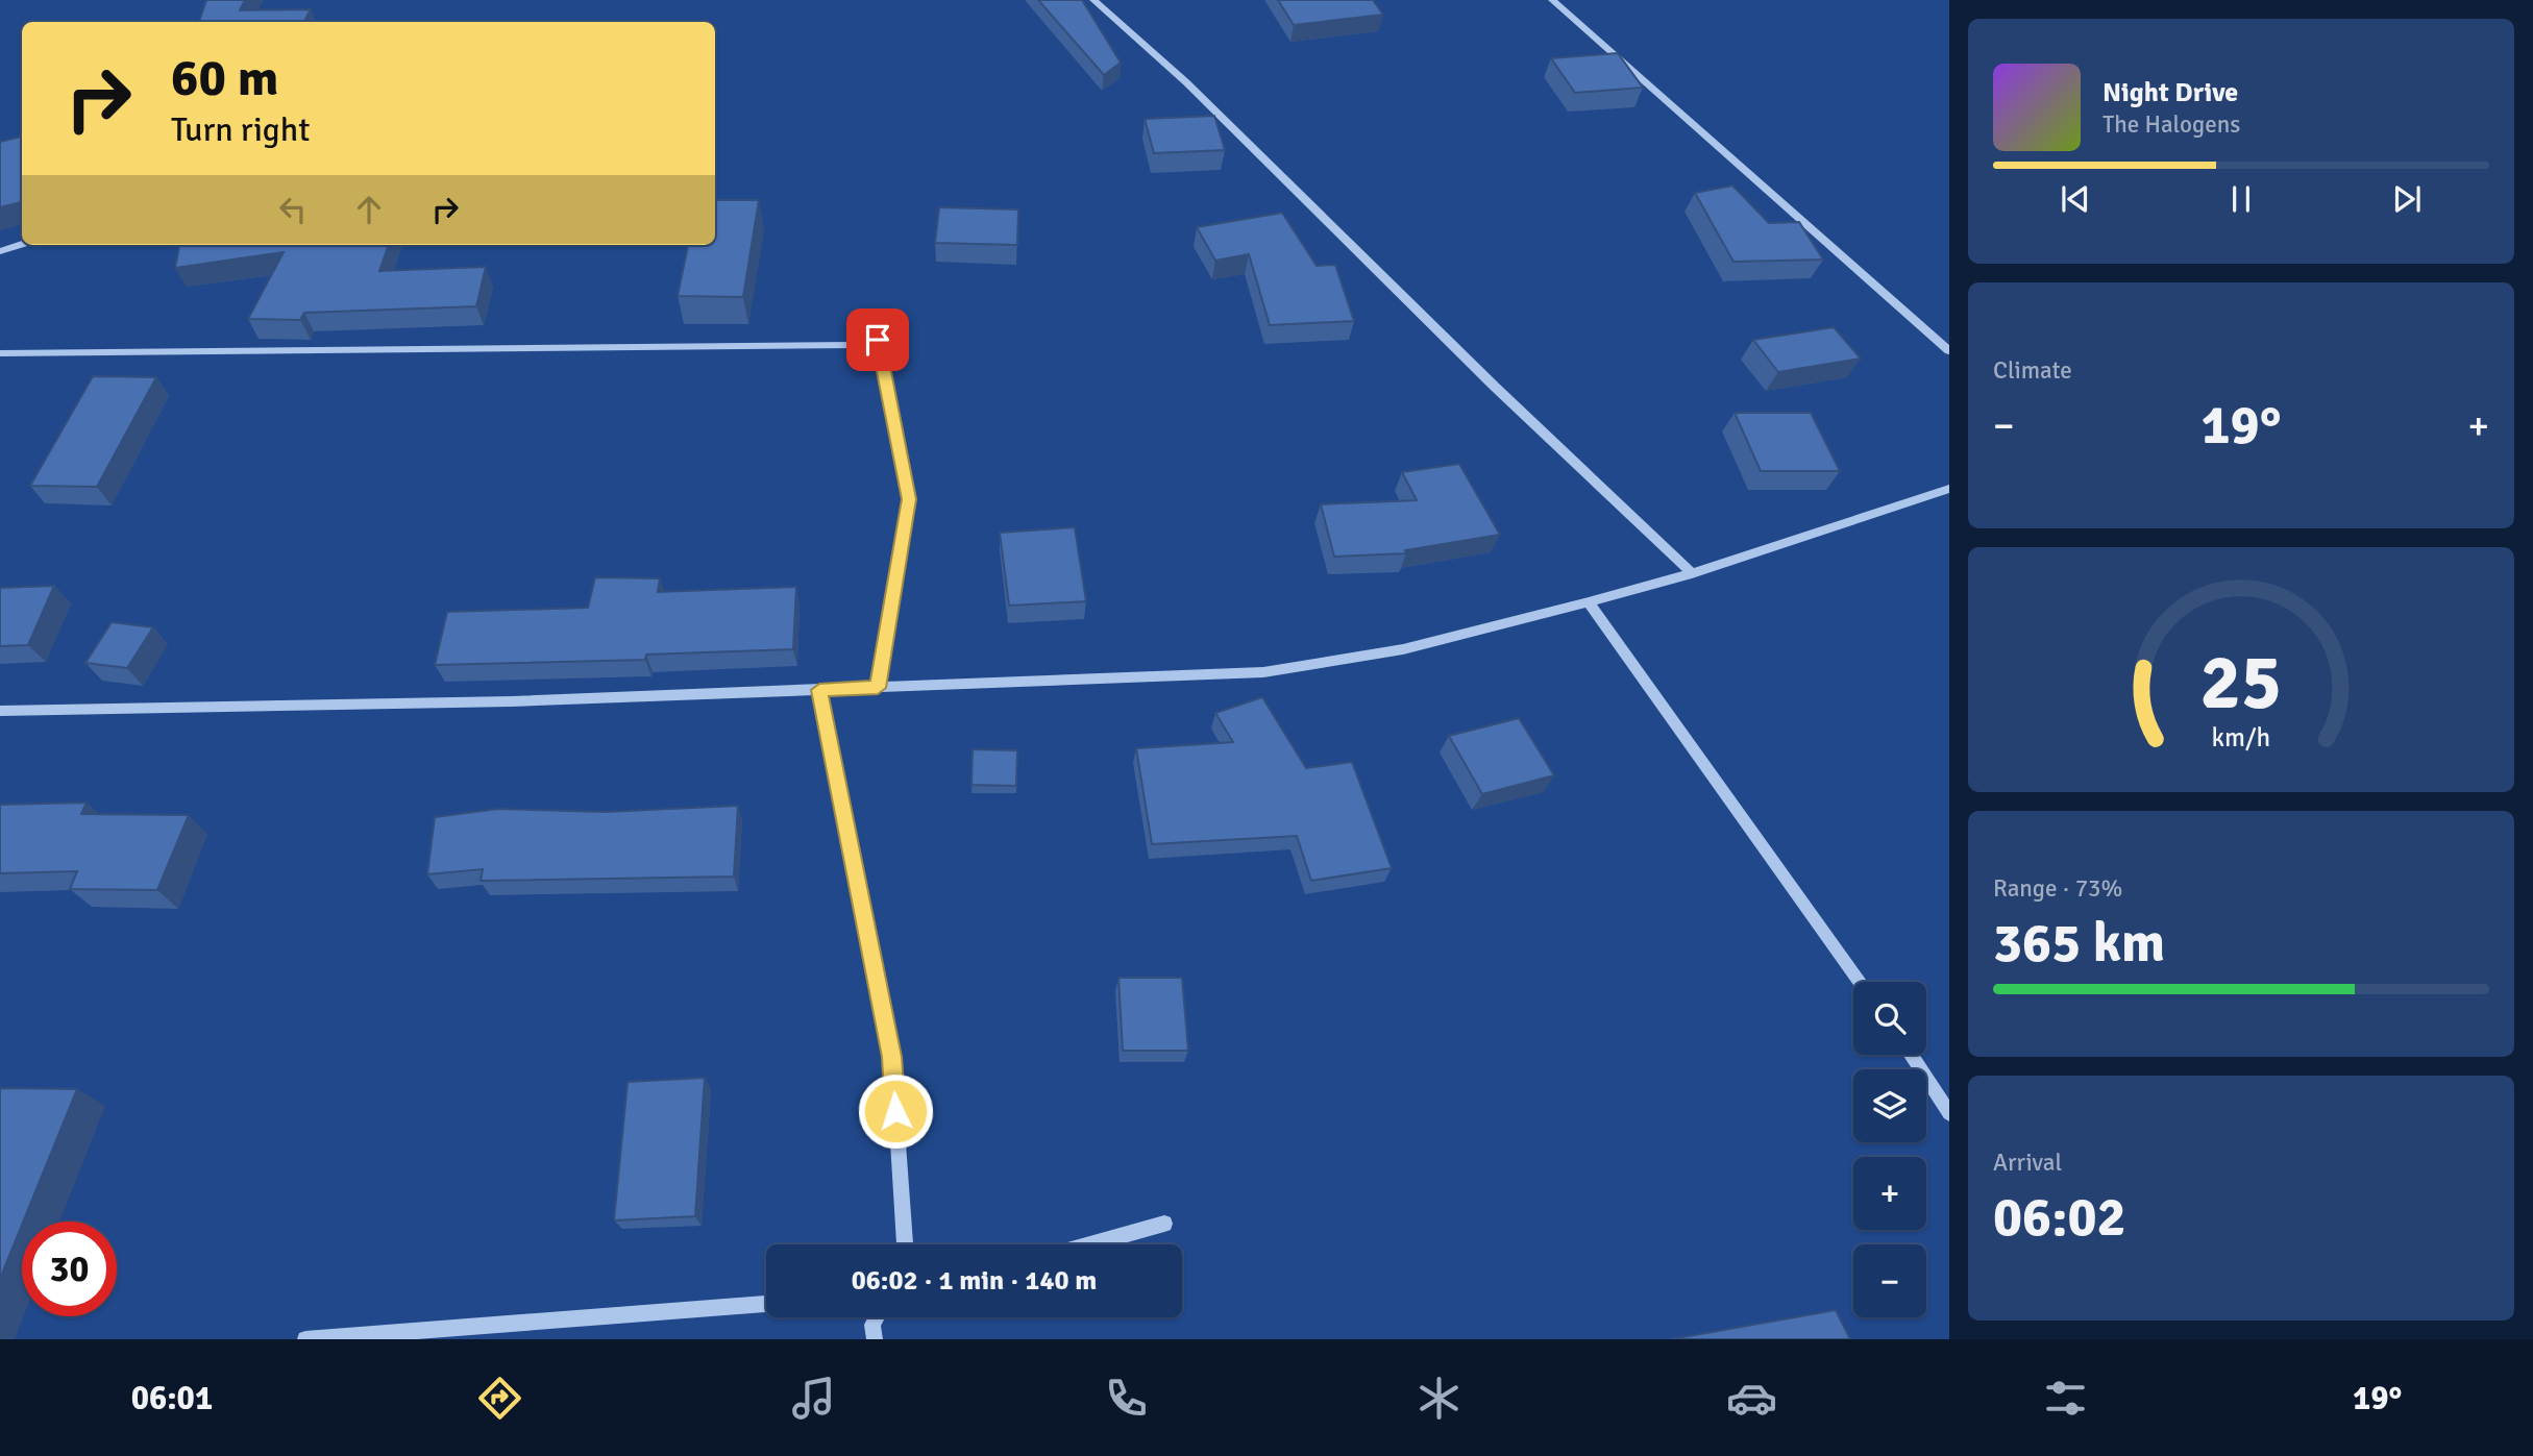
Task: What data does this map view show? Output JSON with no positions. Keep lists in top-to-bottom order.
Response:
{
  "page": {
    "turn": ["60 m", "Turn right"],
    "song": ["Night Drive", "The Halogens"],
    "tile": [
      "Climate",
      ["Range · 73%", "365 km"],
      ["Arrival", "06:02"]
    ],
    "heat": ["−", "19°", "+"],
    "map_buttons": ["+", "−"],
    "limit": "30",
    "trip": "06:02 · 1 min · 140 m",
    "tabs": ["06:01", "19°"],
    "gauge": ["25", "km/h"]
  }
}
